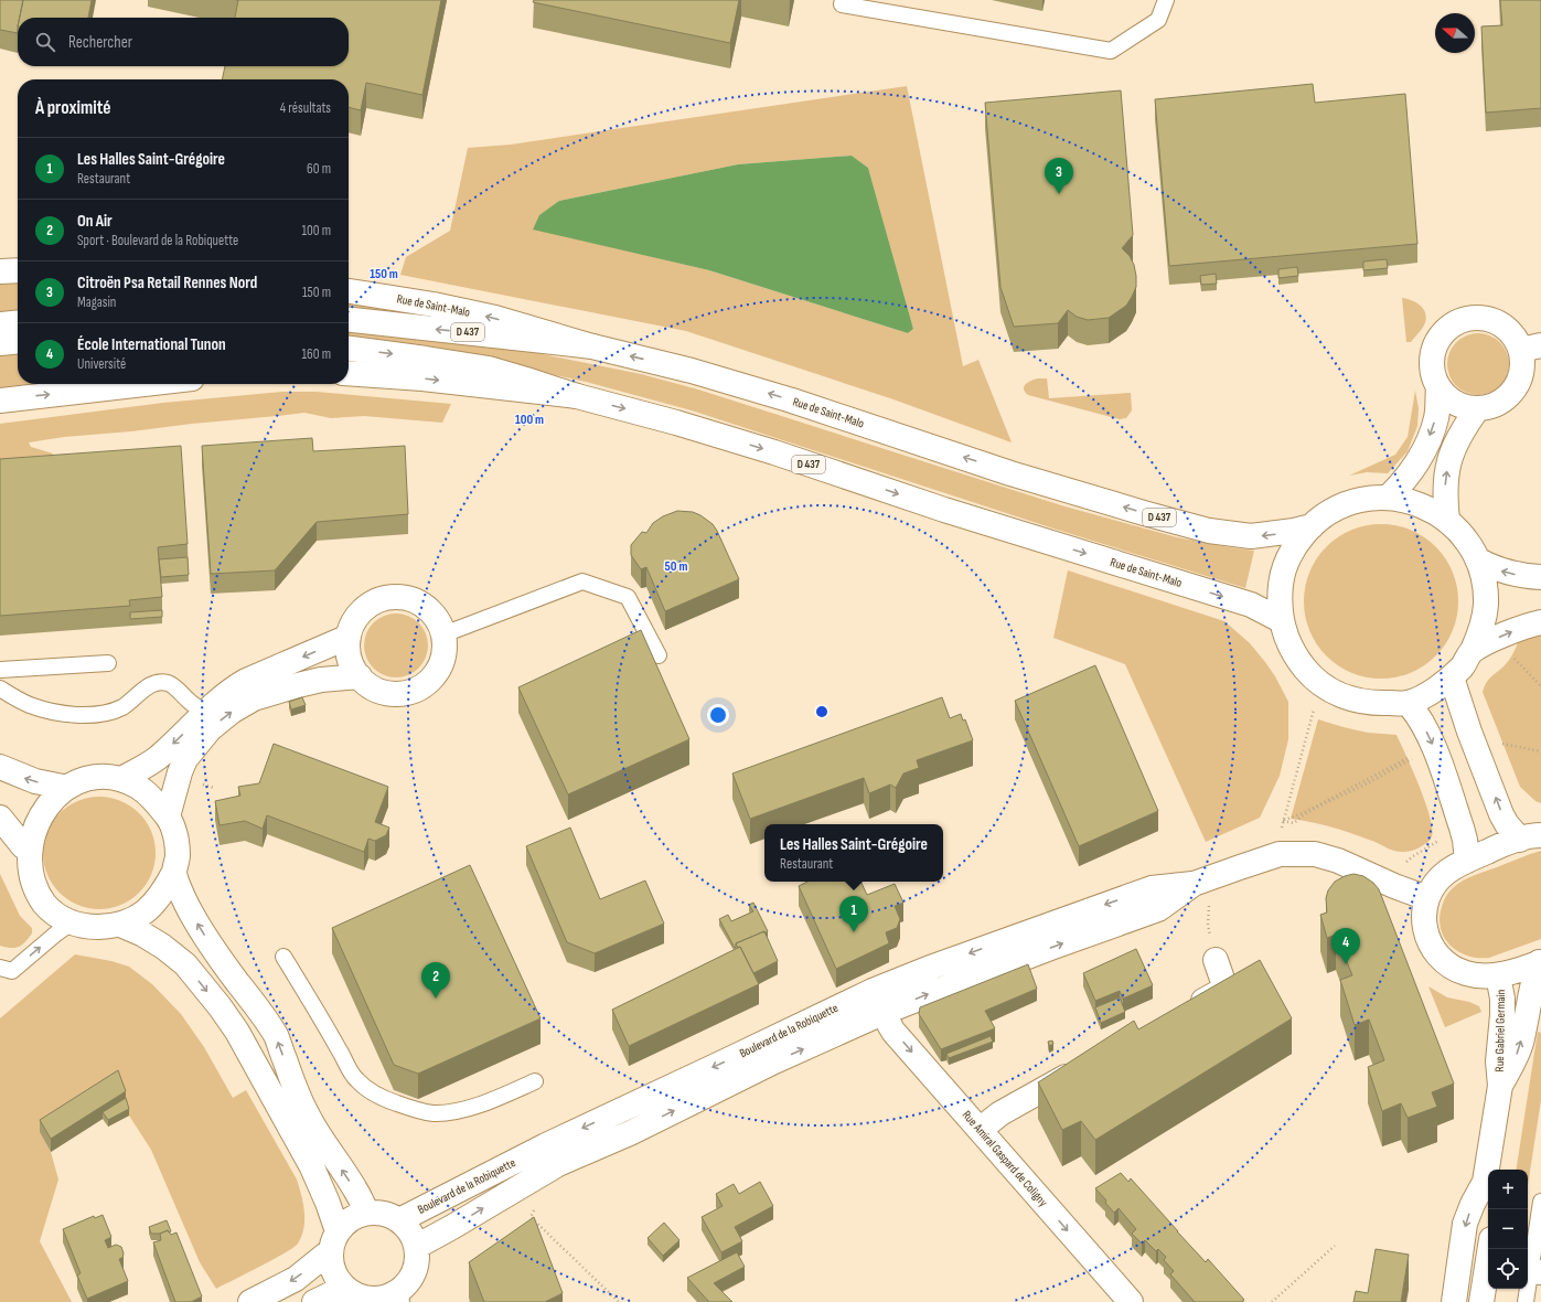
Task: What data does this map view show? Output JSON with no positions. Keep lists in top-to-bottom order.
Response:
{
  "streets": {
    "main road": [
      "Rue de Saint-Malo",
      "D 437",
      "Boulevard de la Robiquette",
      "Rue Gabriel Germain",
      "Rue Amiral Gaspard de Coligny"
    ]
  },
  "crossings": [
    ["Rue de Saint-Malo", "D 437"],
    ["Boulevard de la Robiquette", "Rue Amiral Gaspard de Coligny"]
  ],
  "one_way": ["Rue Amiral Gaspard de Coligny"],
  "north": "left",
  "page": {
    "search": "Rechercher",
    "heading": ["À proximité", "4 résultats"],
    "list": [
      {
        "mark": "1",
        "name": "Les Halles Saint-Grégoire",
        "note": "Restaurant",
        "value": "60 m"
      },
      {
        "mark": "2",
        "name": "On Air",
        "note": "Sport · Boulevard de la Robiquette",
        "value": "100 m"
      },
      {
        "mark": "3",
        "name": "Citroën Psa Retail Rennes Nord",
        "note": "Magasin",
        "value": "150 m"
      },
      {
        "mark": "4",
        "name": "École International Tunon",
        "note": "Université",
        "value": "160 m"
      }
    ],
    "pins": [
      "3",
      "1",
      "4",
      "2"
    ],
    "popup": ["Les Halles Saint-Grégoire", "Restaurant"],
    "map_buttons": ["+", "−"]
  },
  "rings": ["150 m", "100 m", "50 m"]
}
